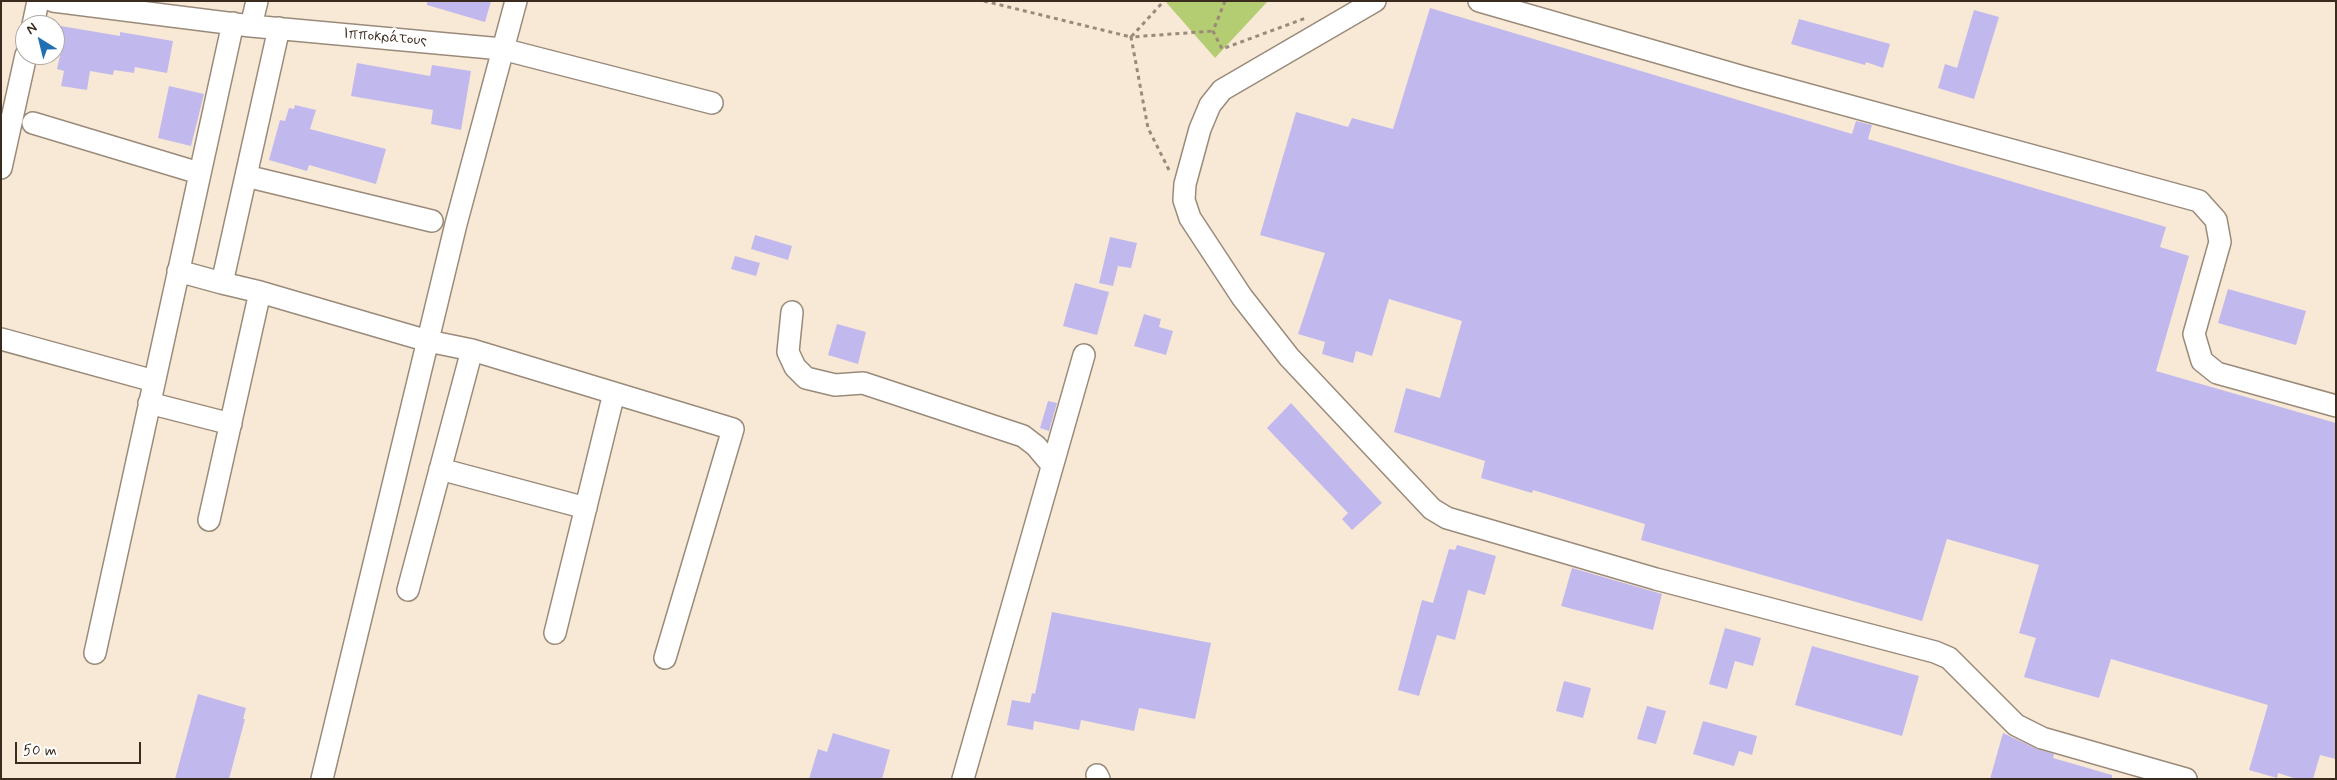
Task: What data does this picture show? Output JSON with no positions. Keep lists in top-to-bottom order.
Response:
{
  "streets": {
    "street": ["Ιπποκράτους"]
  },
  "scale_bar": "50 m",
  "north": "top left"
}
